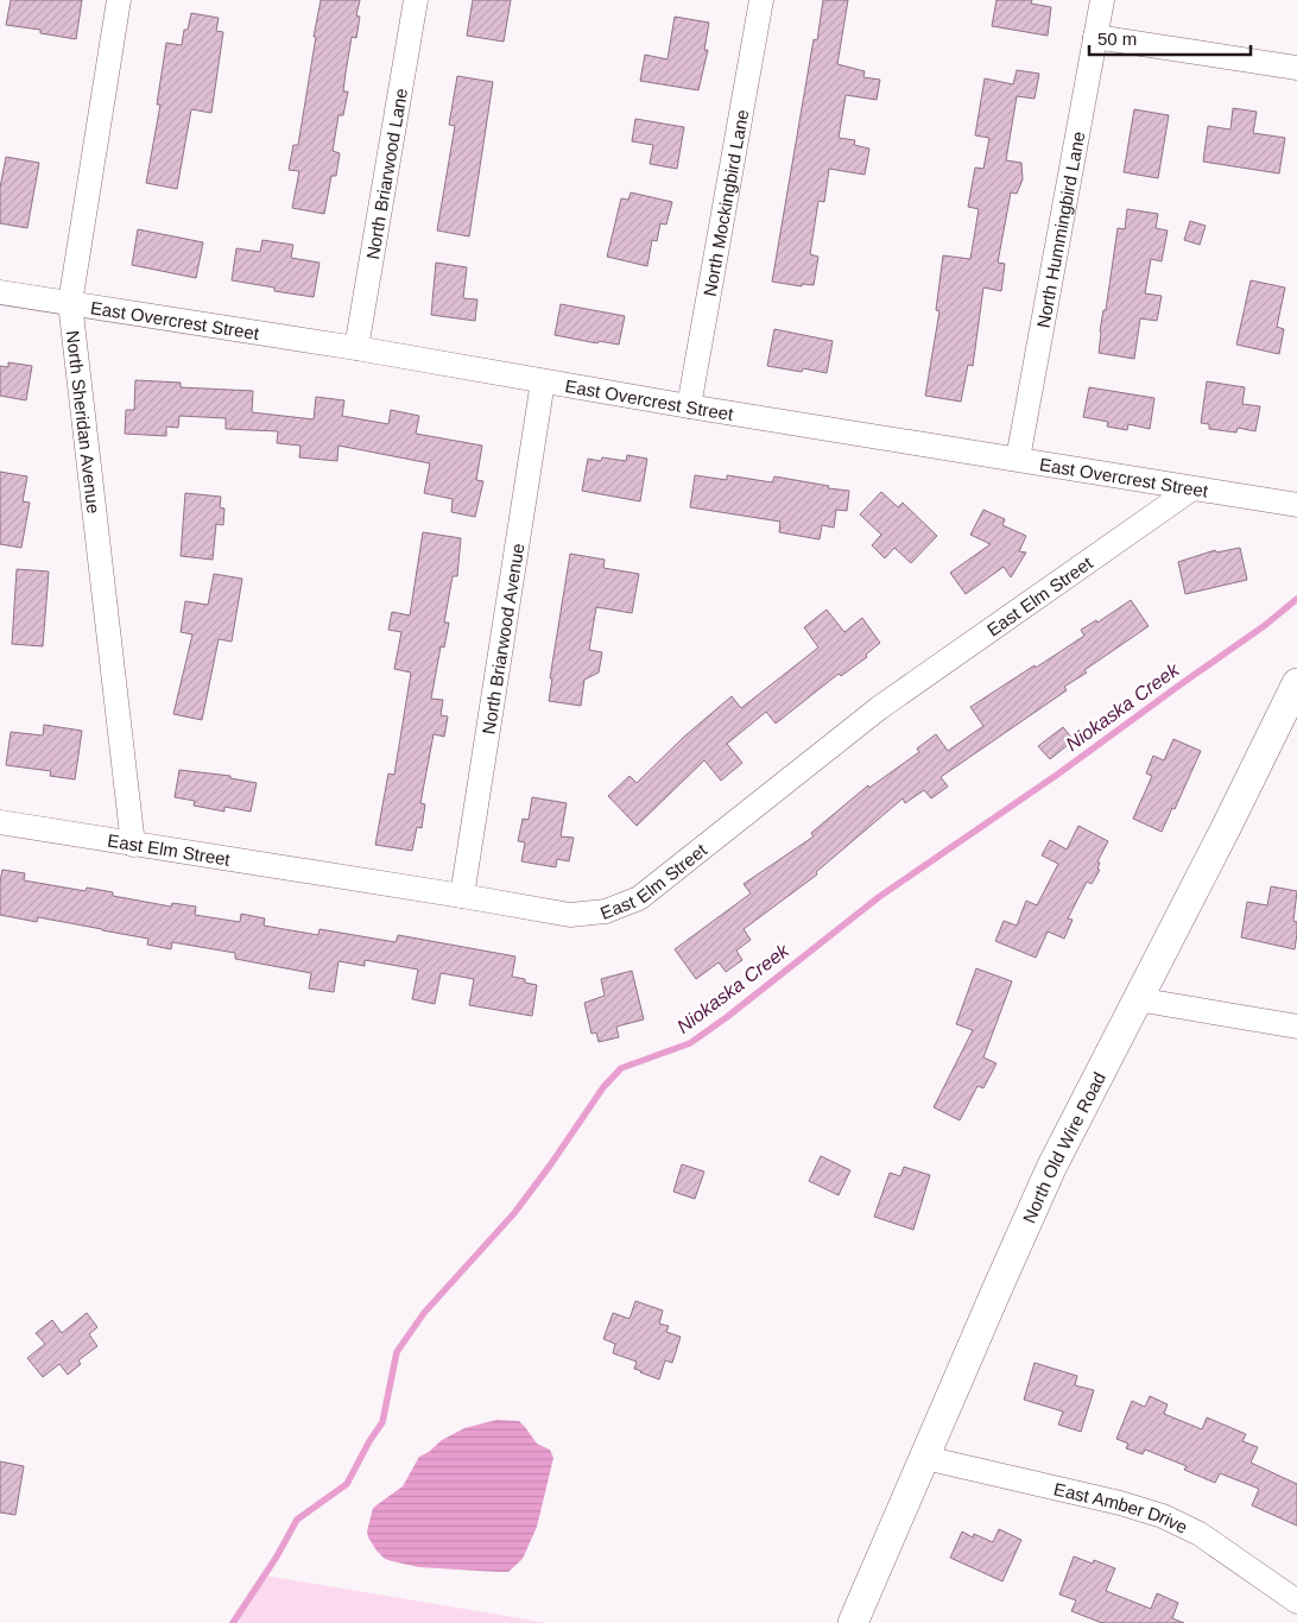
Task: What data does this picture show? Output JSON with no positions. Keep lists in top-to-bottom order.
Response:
{
  "streets": {
    "street": [
      "North Briarwood Lane",
      "North Mockingbird Lane",
      "North Hummingbird Lane",
      "East Overcrest Street",
      "North Sheridan Avenue",
      "East Elm Street",
      "North Briarwood Avenue",
      "North Old Wire Road",
      "East Amber Drive"
    ]
  },
  "crossings": [
    ["North Briarwood Lane", "East Overcrest Street"],
    ["North Mockingbird Lane", "East Overcrest Street"],
    ["North Hummingbird Lane", "East Overcrest Street"],
    ["East Overcrest Street", "North Sheridan Avenue"],
    ["East Overcrest Street", "East Elm Street"],
    ["East Overcrest Street", "North Briarwood Avenue"],
    ["North Sheridan Avenue", "East Elm Street"],
    ["East Elm Street", "North Briarwood Avenue"],
    ["North Old Wire Road", "East Amber Drive"]
  ],
  "water": ["Niokaska Creek"],
  "scale_bar": "50 m"
}
